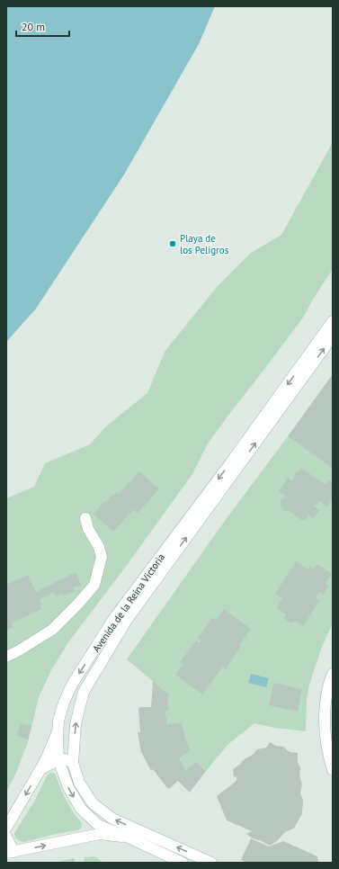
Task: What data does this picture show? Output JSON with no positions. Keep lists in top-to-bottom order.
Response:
{
  "streets": {
    "main road": ["Avenida de la Reina Victoria"]
  },
  "places": ["Playa de los Peligros"],
  "scale_bar": "20 m"
}
